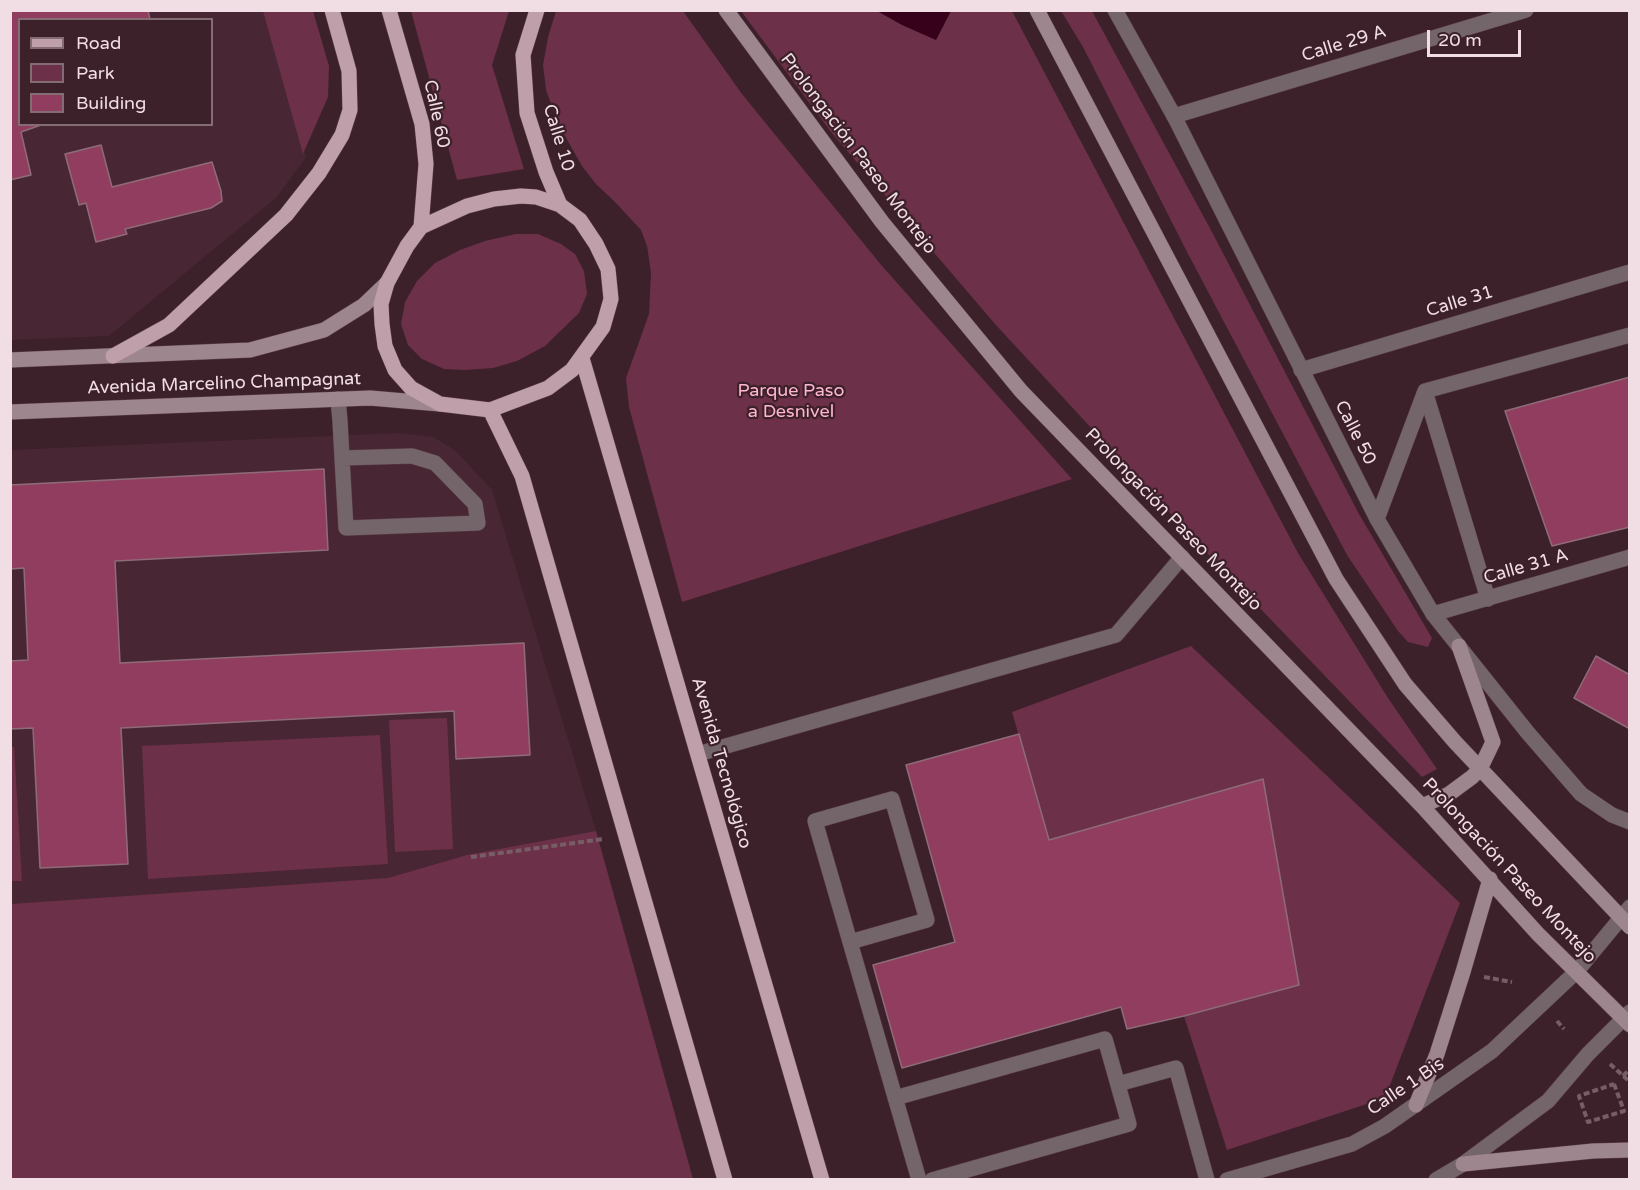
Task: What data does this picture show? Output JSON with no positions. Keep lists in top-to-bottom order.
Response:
{
  "streets": {
    "main road": [
      "Calle 60",
      "Calle 10",
      "Prolongación Paseo Montejo",
      "Avenida Marcelino Champagnat",
      "Avenida Tecnológico"
    ],
    "street": [
      "Calle 29 A",
      "Calle 31",
      "Calle 50",
      "Calle 31 A",
      "Calle 1 Bis"
    ]
  },
  "crossings": [
    ["Calle 29 A", "Calle 50"],
    ["Prolongación Paseo Montejo", "Calle 1 Bis"],
    ["Calle 31", "Calle 50"],
    ["Calle 50", "Calle 31 A"]
  ],
  "parks": ["Parque Paso a Desnivel"],
  "legend": ["Road", "Park", "Building"],
  "scale_bar": "20 m"
}
